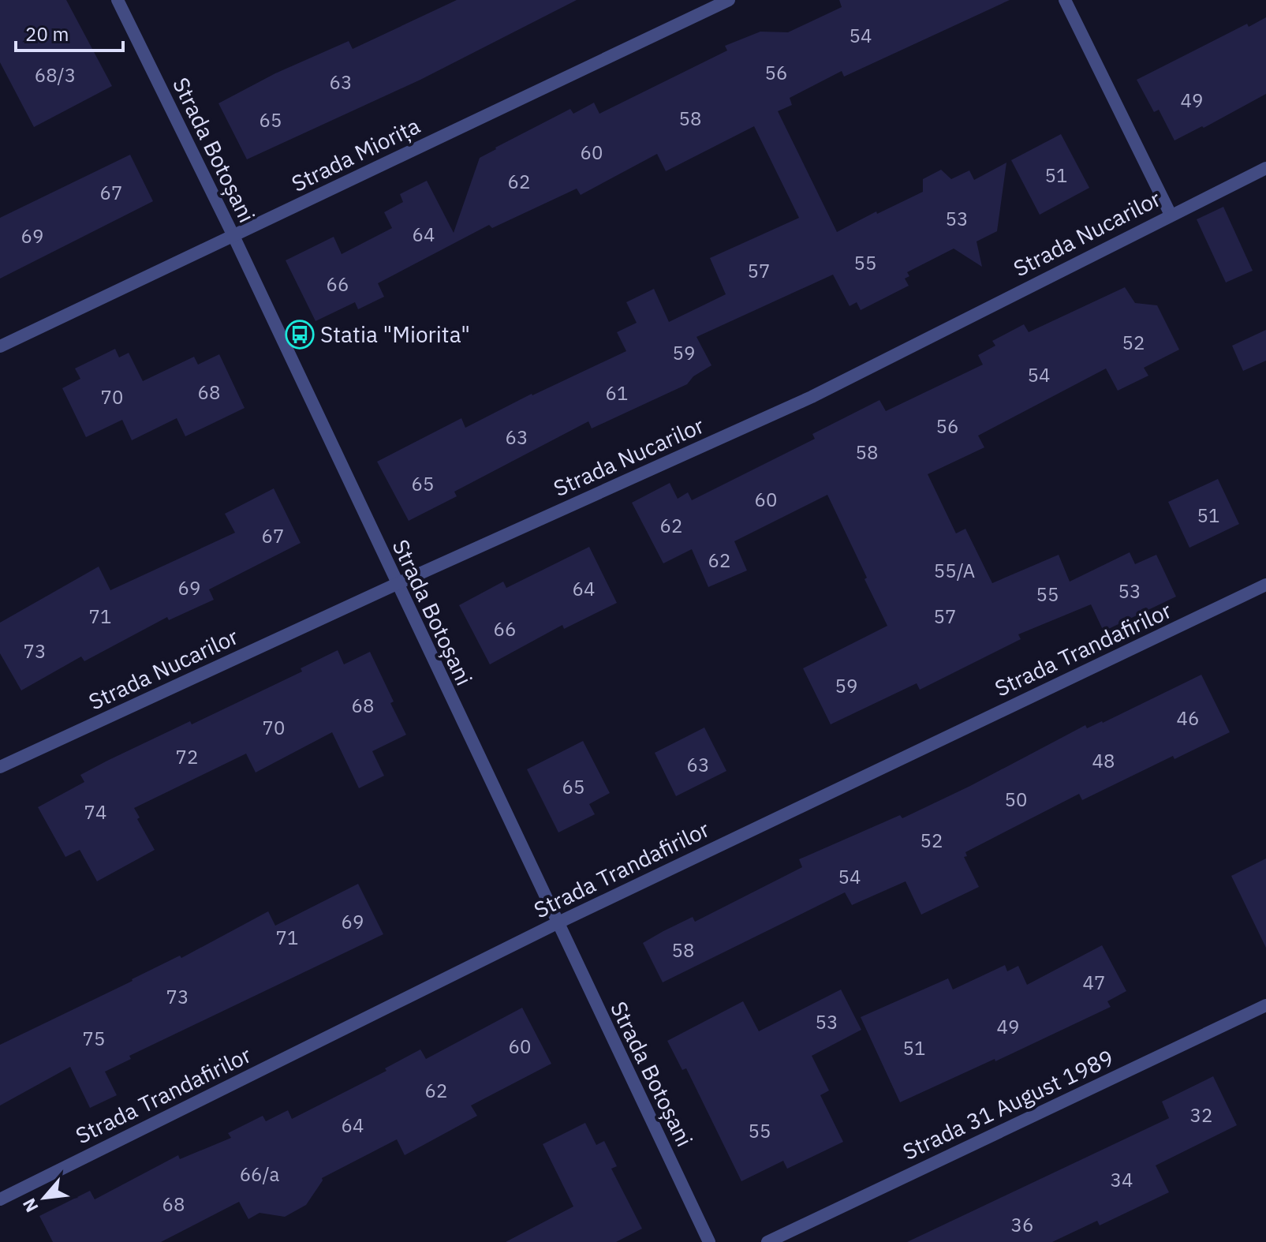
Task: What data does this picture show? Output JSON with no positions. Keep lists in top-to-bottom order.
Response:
{
  "streets": {
    "street": [
      "Strada Botoșani",
      "Strada Miorița",
      "Strada Nucarilor",
      "Strada Trandafirilor",
      "Strada 31 August 1989"
    ]
  },
  "crossings": [
    ["Strada Botoșani", "Strada Miorița"],
    ["Strada Botoșani", "Strada Nucarilor"],
    ["Strada Botoșani", "Strada Trandafirilor"]
  ],
  "places": {
    "bus stop": ["Statia \"Miorita\""]
  },
  "house_numbers": [
    "54",
    "56",
    "68/3",
    "63",
    "49",
    "58",
    "65",
    "60",
    "51",
    "62",
    "67",
    "53",
    "64",
    "69",
    "55",
    "57",
    "66",
    "52",
    "59",
    "54",
    "68",
    "61",
    "70",
    "56",
    "63",
    "58",
    "65",
    "60",
    "51",
    "62",
    "67",
    "62",
    "55/A",
    "69",
    "64",
    "53",
    "55",
    "71",
    "57",
    "66",
    "73",
    "59",
    "68",
    "46",
    "70",
    "72",
    "48",
    "63",
    "65",
    "50",
    "74",
    "52",
    "54",
    "69",
    "71",
    "58",
    "47",
    "73",
    "53",
    "49",
    "75",
    "60",
    "51",
    "62",
    "32",
    "64",
    "55",
    "66/a",
    "34",
    "68",
    "36"
  ],
  "scale_bar": "20 m",
  "north": "bottom left"
}
